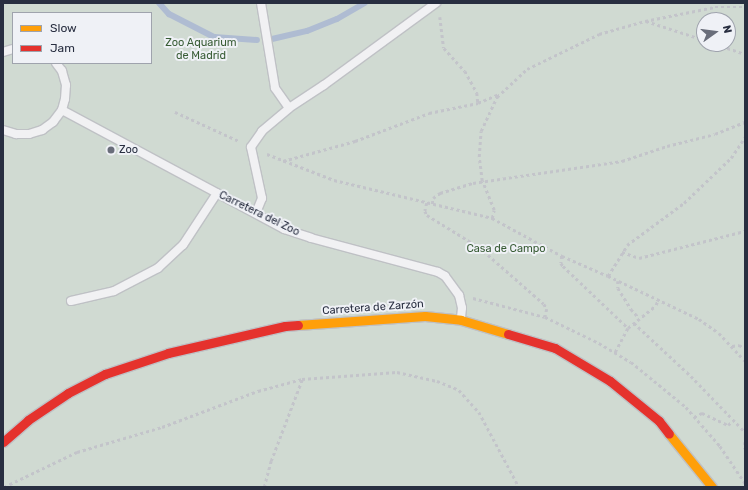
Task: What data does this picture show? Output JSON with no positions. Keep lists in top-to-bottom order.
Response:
{
  "streets": {
    "street": ["Carretera de Zarzón"],
    "lane": ["Carretera del Zoo"]
  },
  "crossings": [
    ["Carretera del Zoo", "Carretera de Zarzón"]
  ],
  "parks": ["Zoo Aquarium de Madrid", "Casa de Campo"],
  "places": ["Zoo"],
  "legend": ["Slow", "Jam"],
  "north": "right"
}
